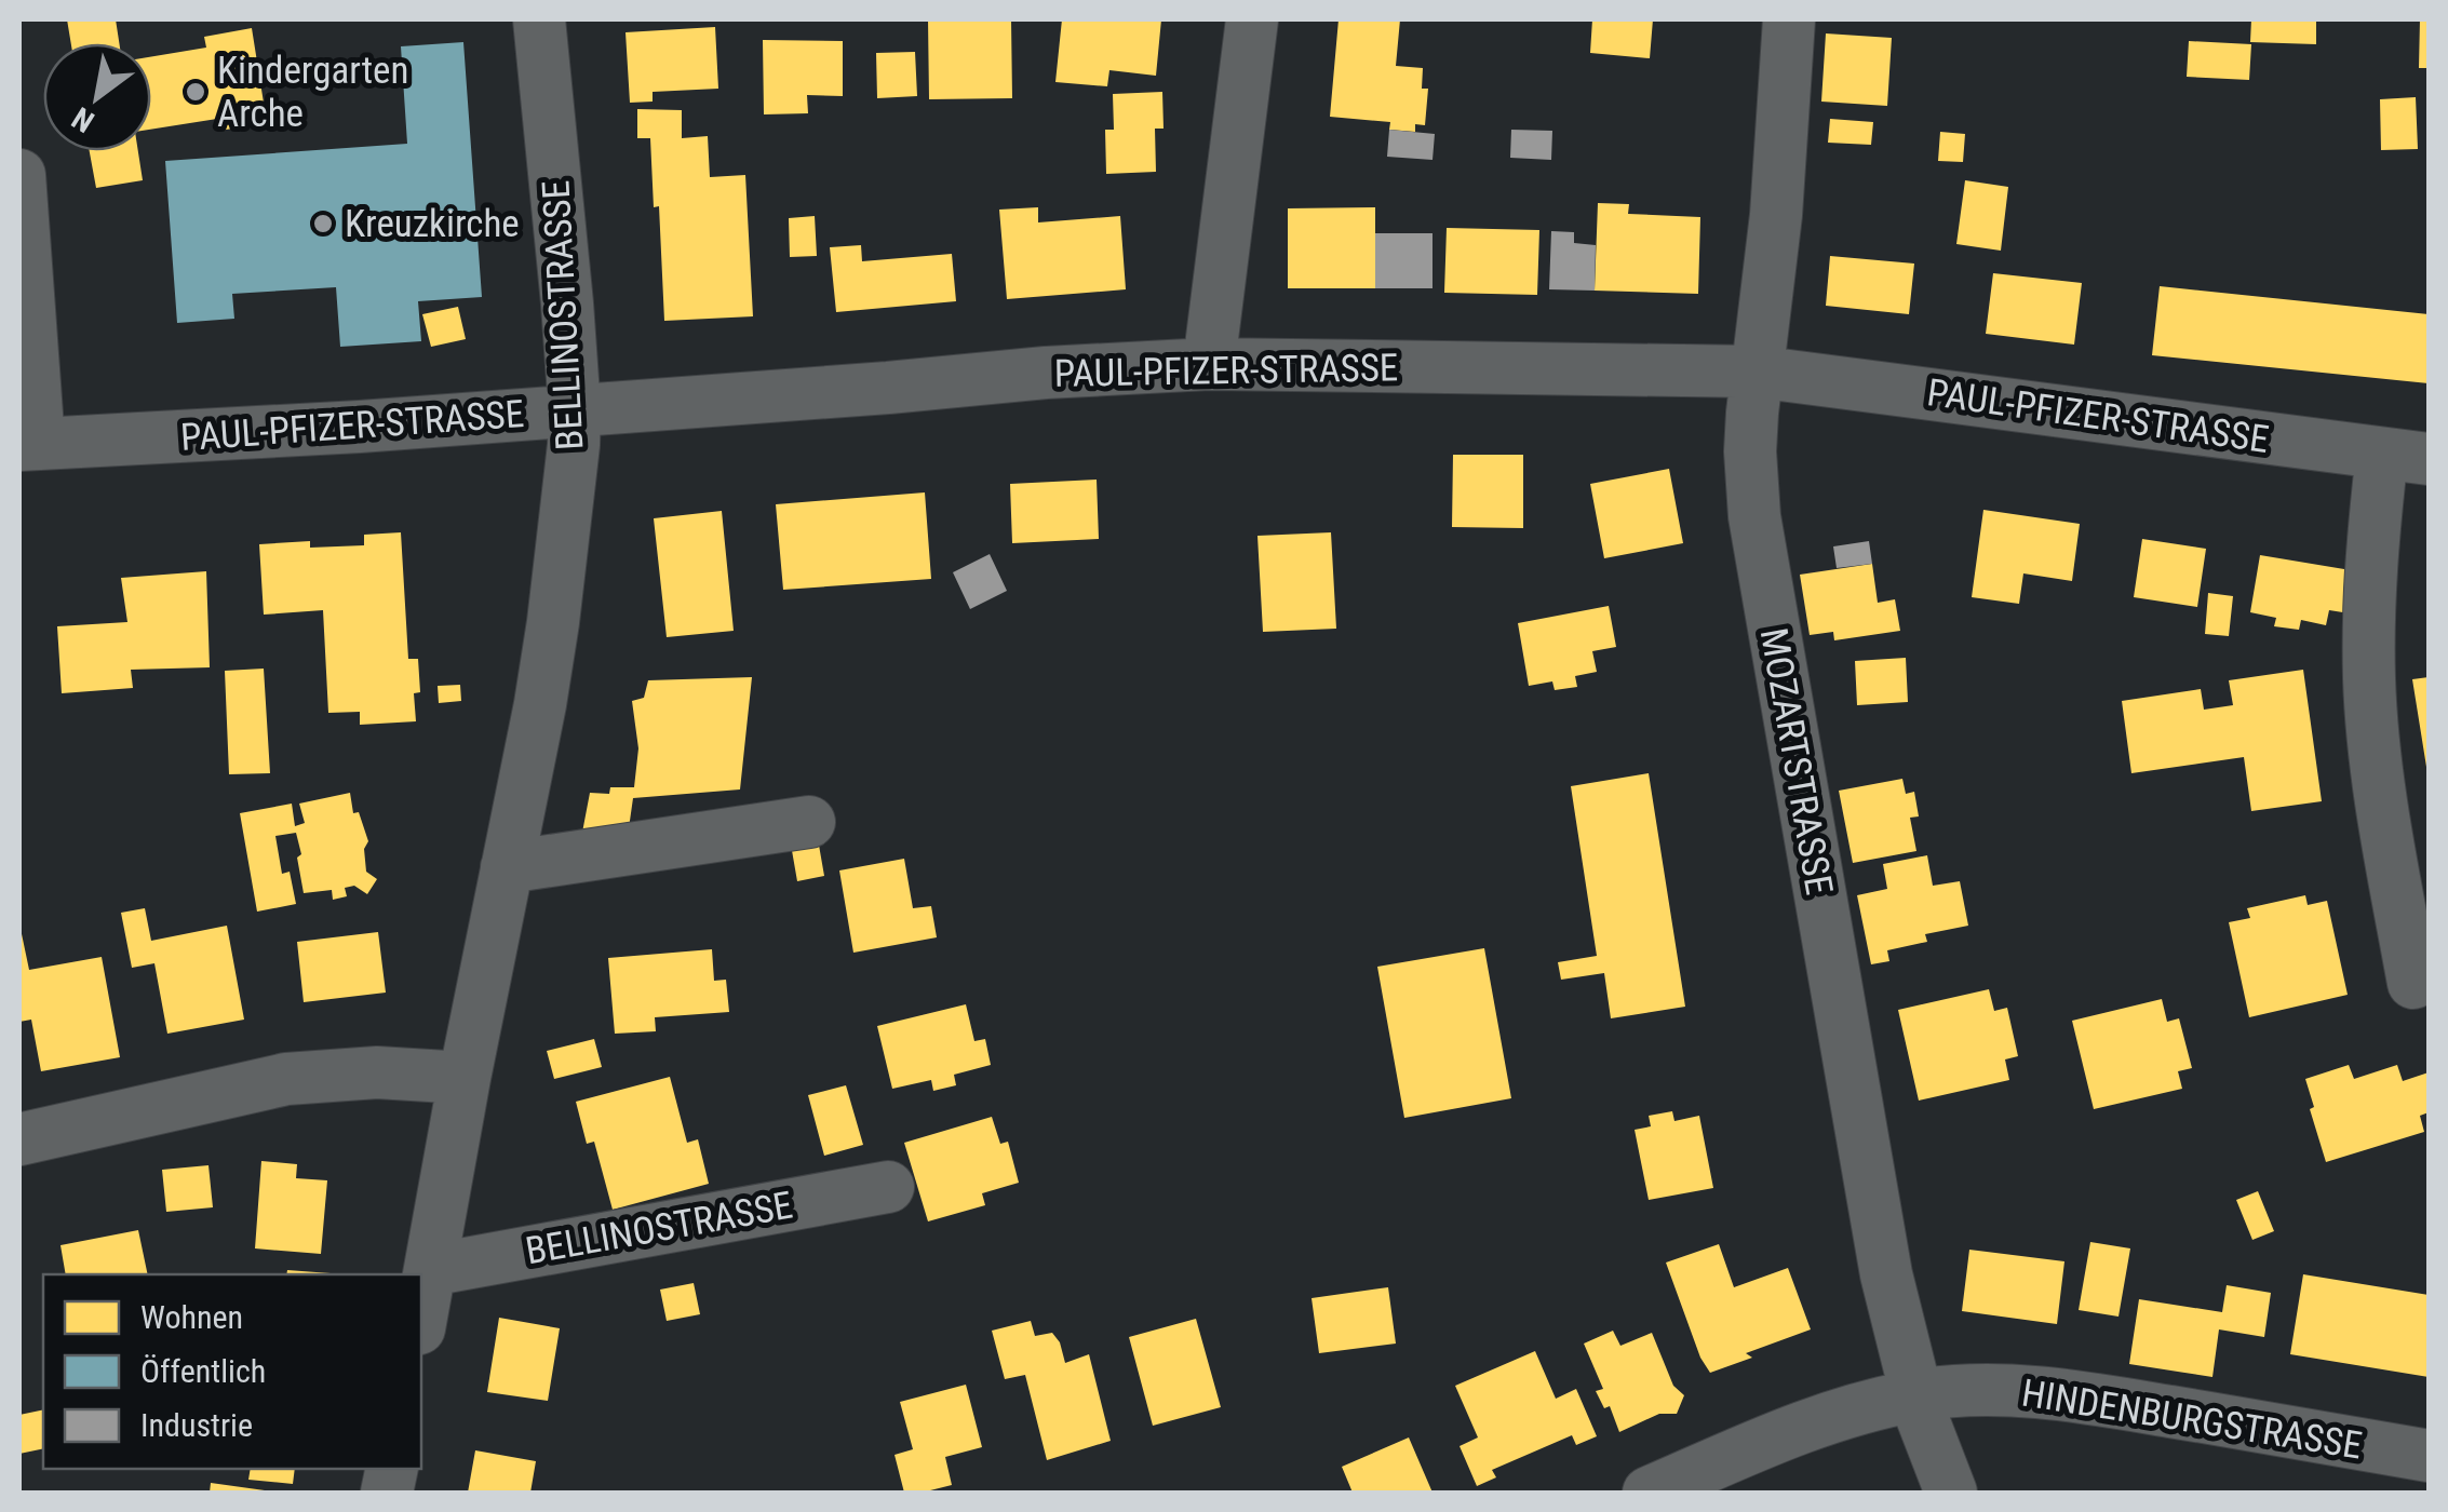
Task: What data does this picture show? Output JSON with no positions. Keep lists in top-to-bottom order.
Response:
{
  "streets": {
    "street": [
      "BELLINOSTRASSE",
      "PAUL-PFIZER-STRASSE",
      "MOZARTSTRASSE",
      "HINDENBURGSTRASSE"
    ]
  },
  "crossings": [
    ["BELLINOSTRASSE", "PAUL-PFIZER-STRASSE"],
    ["PAUL-PFIZER-STRASSE", "MOZARTSTRASSE"],
    ["MOZARTSTRASSE", "HINDENBURGSTRASSE"]
  ],
  "places": ["Kindergarten Arche", "Kreuzkirche"],
  "legend": ["Wohnen", "Öffentlich", "Industrie"],
  "north": "bottom left"
}
